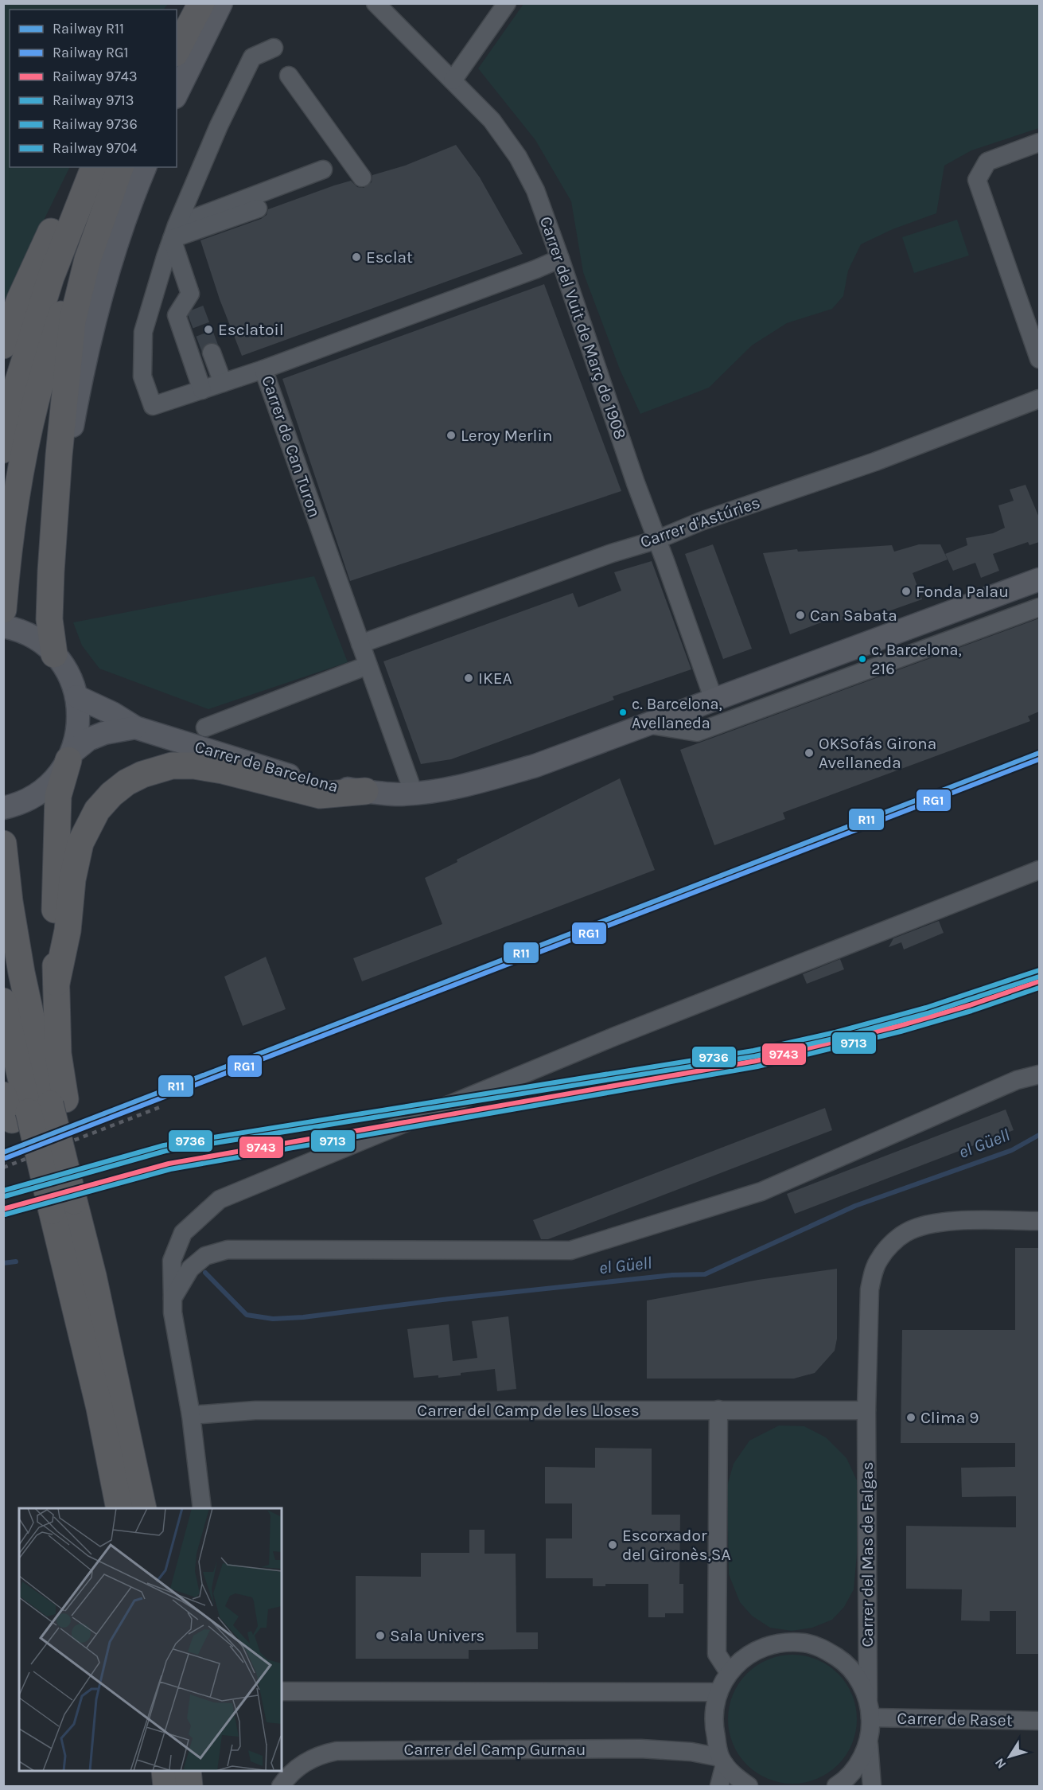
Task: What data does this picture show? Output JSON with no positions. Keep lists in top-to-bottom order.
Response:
{
  "streets": {
    "main road": ["Carrer de Barcelona"],
    "street": [
      "Carrer del Vuit de Març de 1908",
      "Carrer de Can Turon",
      "Carrer d'Astúries",
      "Carrer del Camp de les Lloses",
      "Carrer del Mas de Falgas",
      "Carrer de Raset",
      "Carrer del Camp Gurnau"
    ]
  },
  "crossings": [
    ["Carrer del Vuit de Març de 1908", "Carrer de Can Turon"],
    ["Carrer del Vuit de Març de 1908", "Carrer d'Astúries"],
    ["Carrer del Vuit de Març de 1908", "Carrer de Barcelona"],
    ["Carrer de Can Turon", "Carrer d'Astúries"],
    ["Carrer de Can Turon", "Carrer de Barcelona"],
    ["Carrer del Camp de les Lloses", "Carrer del Mas de Falgas"]
  ],
  "water": ["el Güell"],
  "places": [
    "Esclat",
    "Esclatoil",
    "Leroy Merlin",
    "Fonda Palau",
    "Can Sabata",
    "c. Barcelona, 216",
    "IKEA",
    "c. Barcelona, Avellaneda",
    "OKSofás Girona Avellaneda",
    "Clima 9",
    "Escorxador del Gironès,SA",
    "Sala Univers"
  ],
  "lines": [
    "rail line R11",
    "rail line RG1",
    "rail line 9736",
    "rail line 9704",
    "rail line 9743",
    "rail line 9713"
  ],
  "legend": [
    "Railway R11",
    "Railway RG1",
    "Railway 9743",
    "Railway 9713",
    "Railway 9736",
    "Railway 9704"
  ],
  "north": "bottom left"
}
